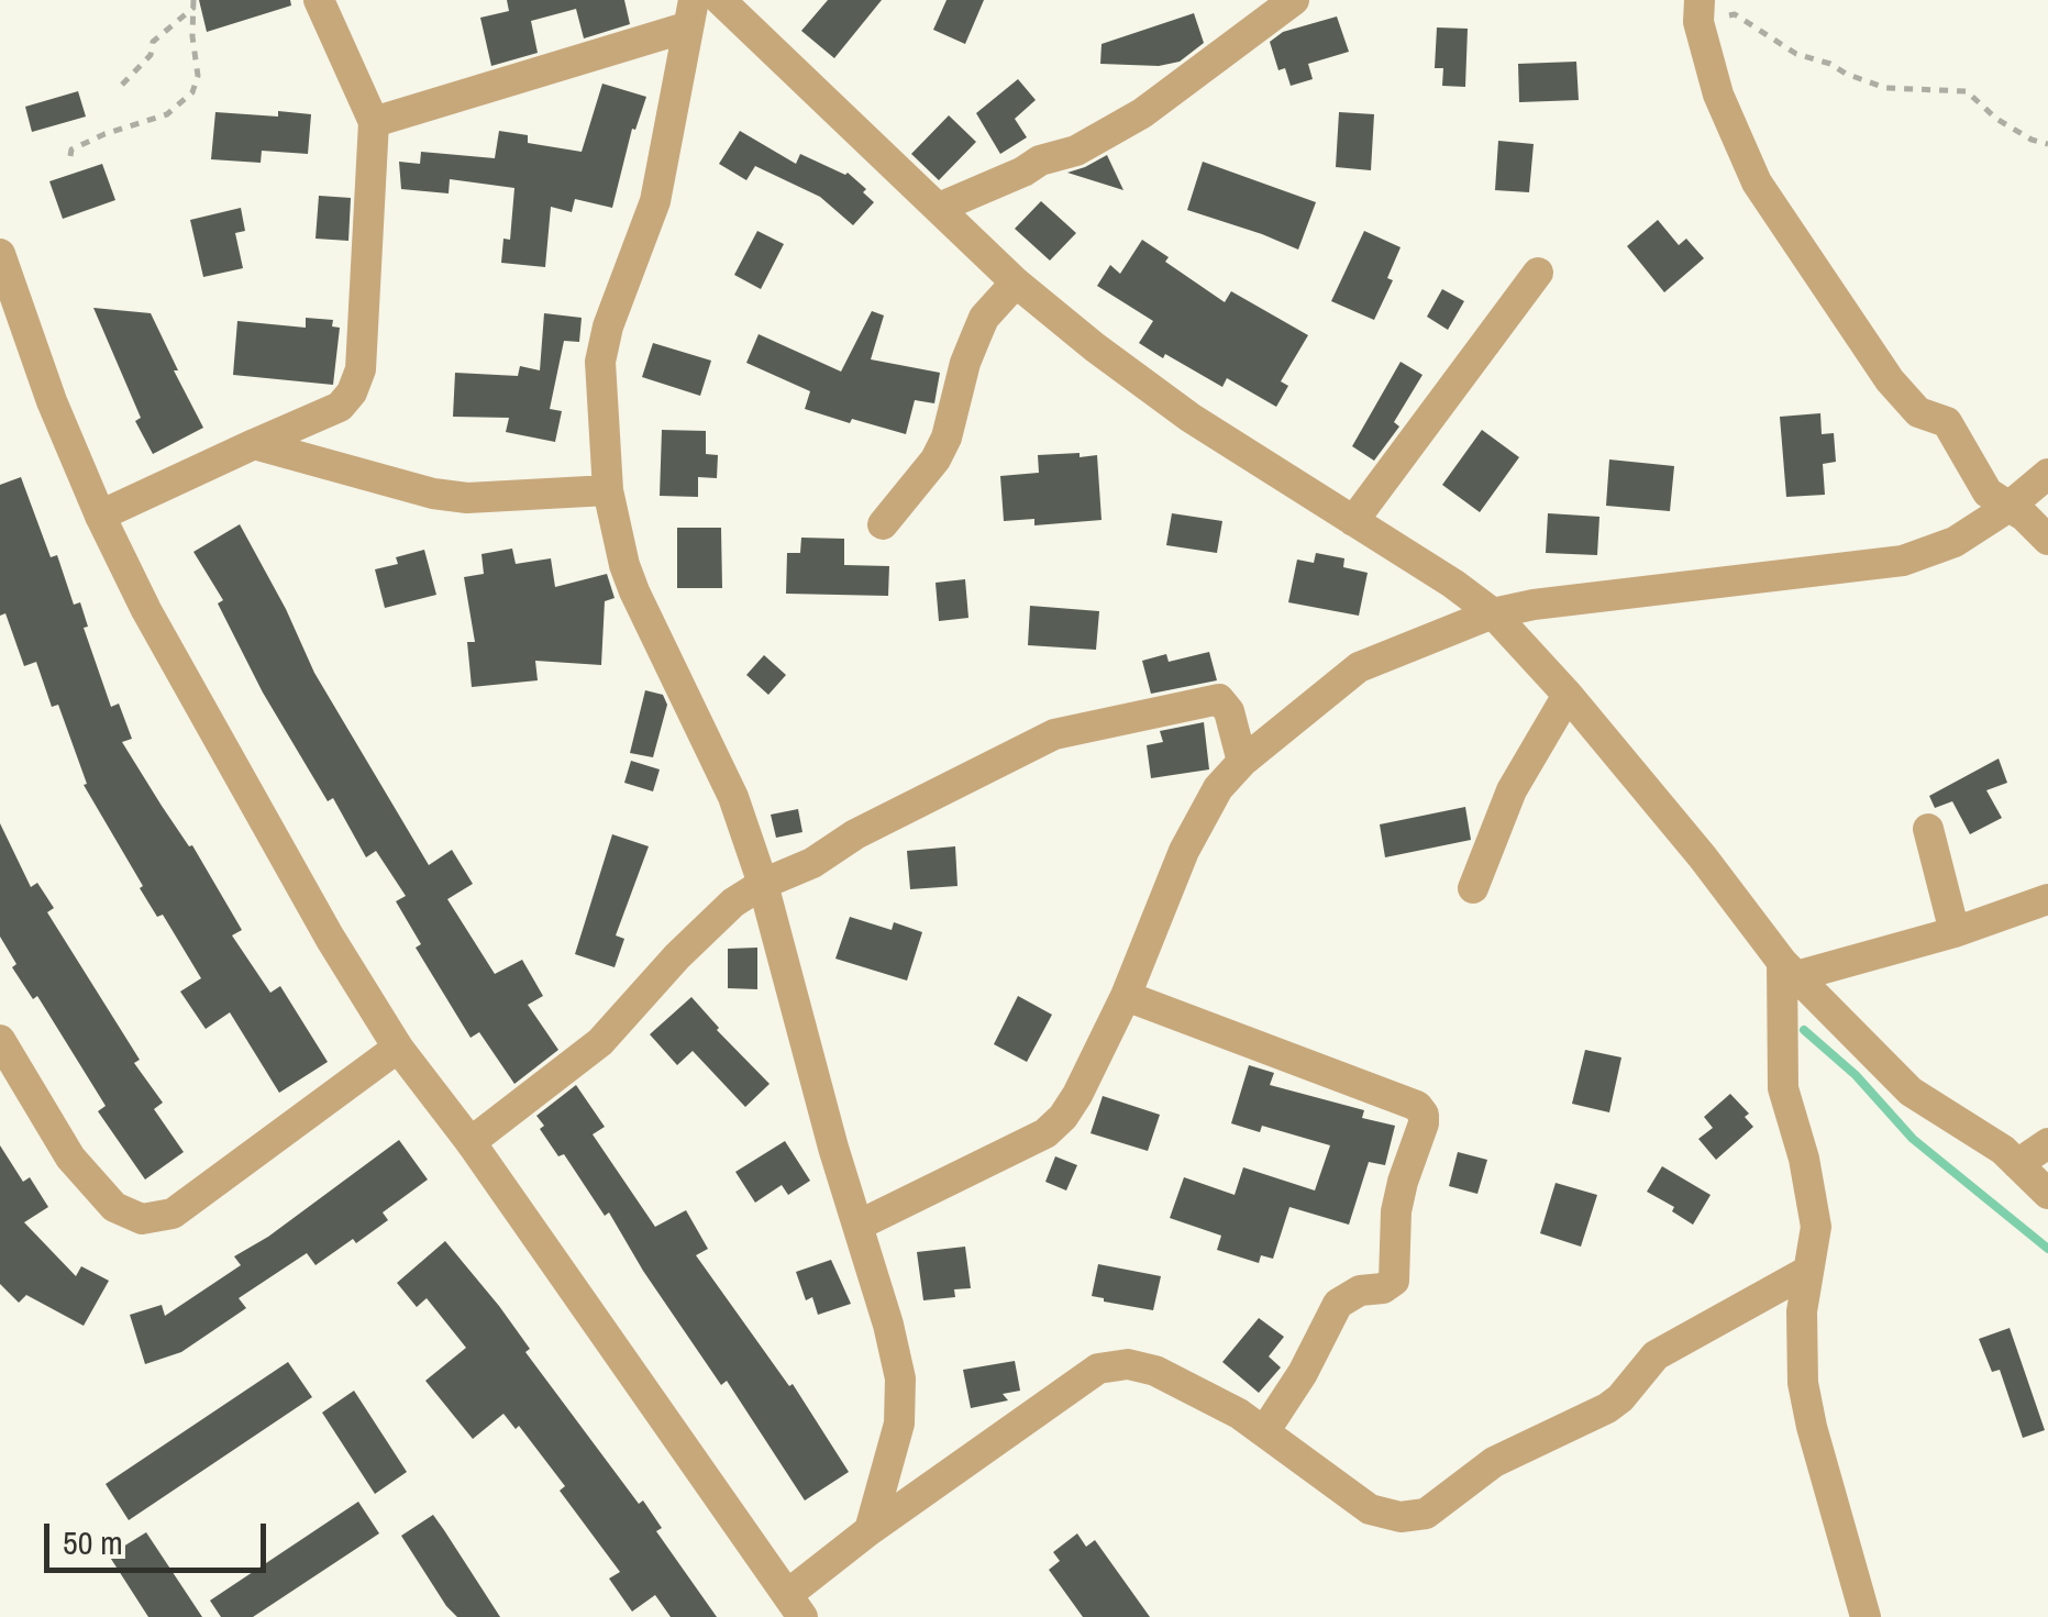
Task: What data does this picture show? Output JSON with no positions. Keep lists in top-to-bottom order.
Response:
{
  "scale_bar": "50 m"
}
